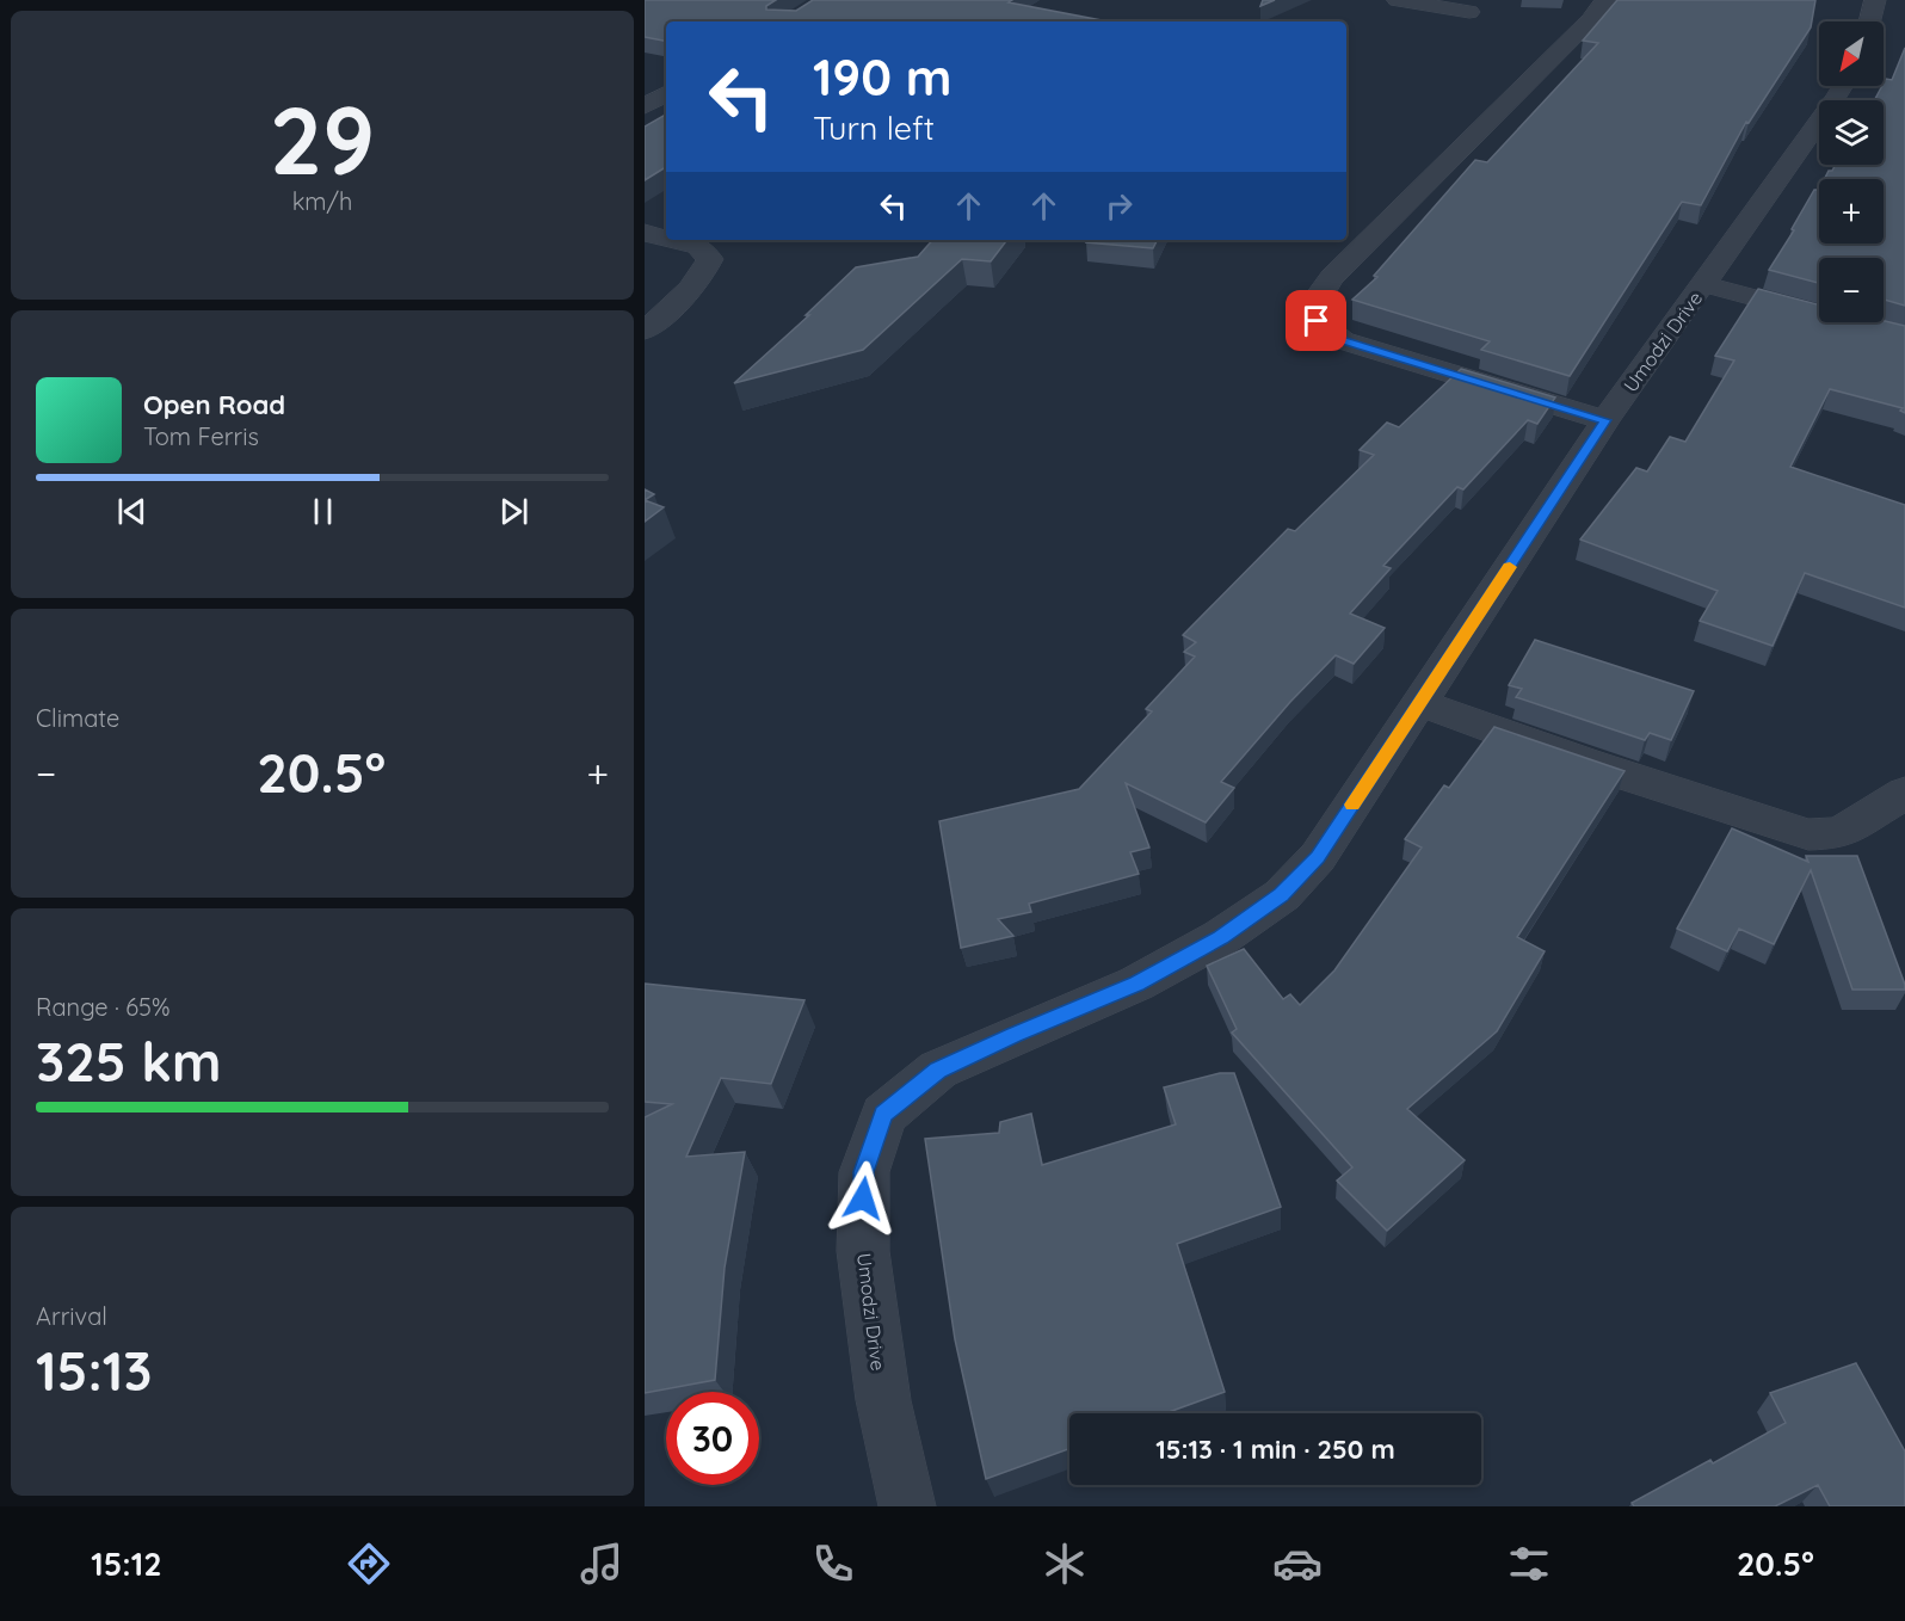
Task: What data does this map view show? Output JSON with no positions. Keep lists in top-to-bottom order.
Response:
{
  "streets": {
    "street": ["Umodzi Drive"]
  },
  "north": "bottom left",
  "page": {
    "tile": [
      ["29", "km/h"],
      "Climate",
      ["Range · 65%", "325 km"],
      ["Arrival", "15:13"]
    ],
    "map_buttons": ["+", "−"],
    "turn": ["190 m", "Turn left"],
    "song": ["Open Road", "Tom Ferris"],
    "heat": ["−", "20.5°", "+"],
    "limit": "30",
    "trip": "15:13 · 1 min · 250 m",
    "tabs": ["15:12", "20.5°"]
  }
}
